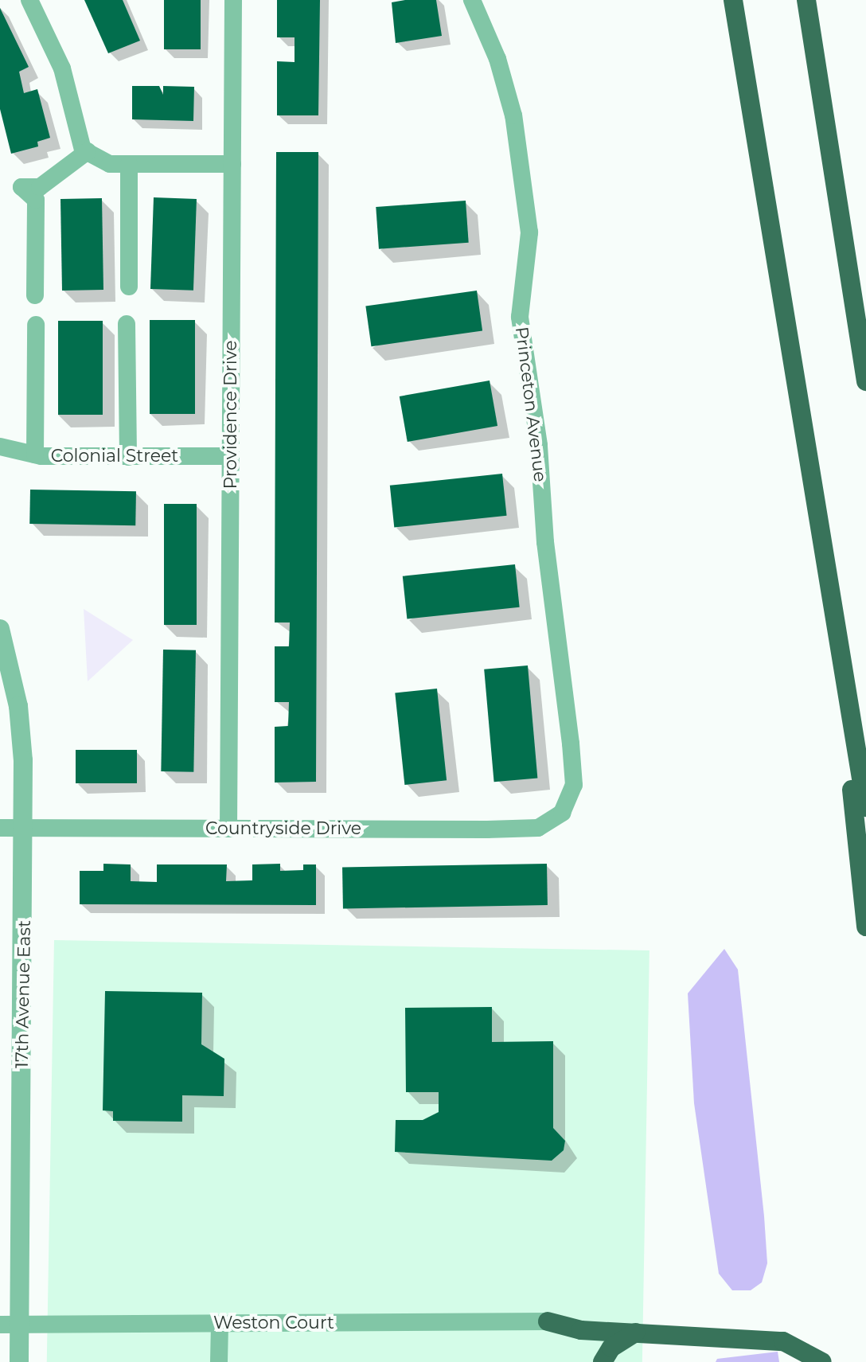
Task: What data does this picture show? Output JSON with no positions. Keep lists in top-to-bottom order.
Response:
{
  "streets": {
    "street": [
      "Princeton Avenue",
      "Providence Drive",
      "Colonial Street",
      "Countryside Drive",
      "17th Avenue East",
      "Weston Court"
    ]
  },
  "crossings": [
    ["Princeton Avenue", "Countryside Drive"],
    ["Providence Drive", "Colonial Street"],
    ["Providence Drive", "Countryside Drive"],
    ["Countryside Drive", "17th Avenue East"],
    ["17th Avenue East", "Weston Court"]
  ]
}
